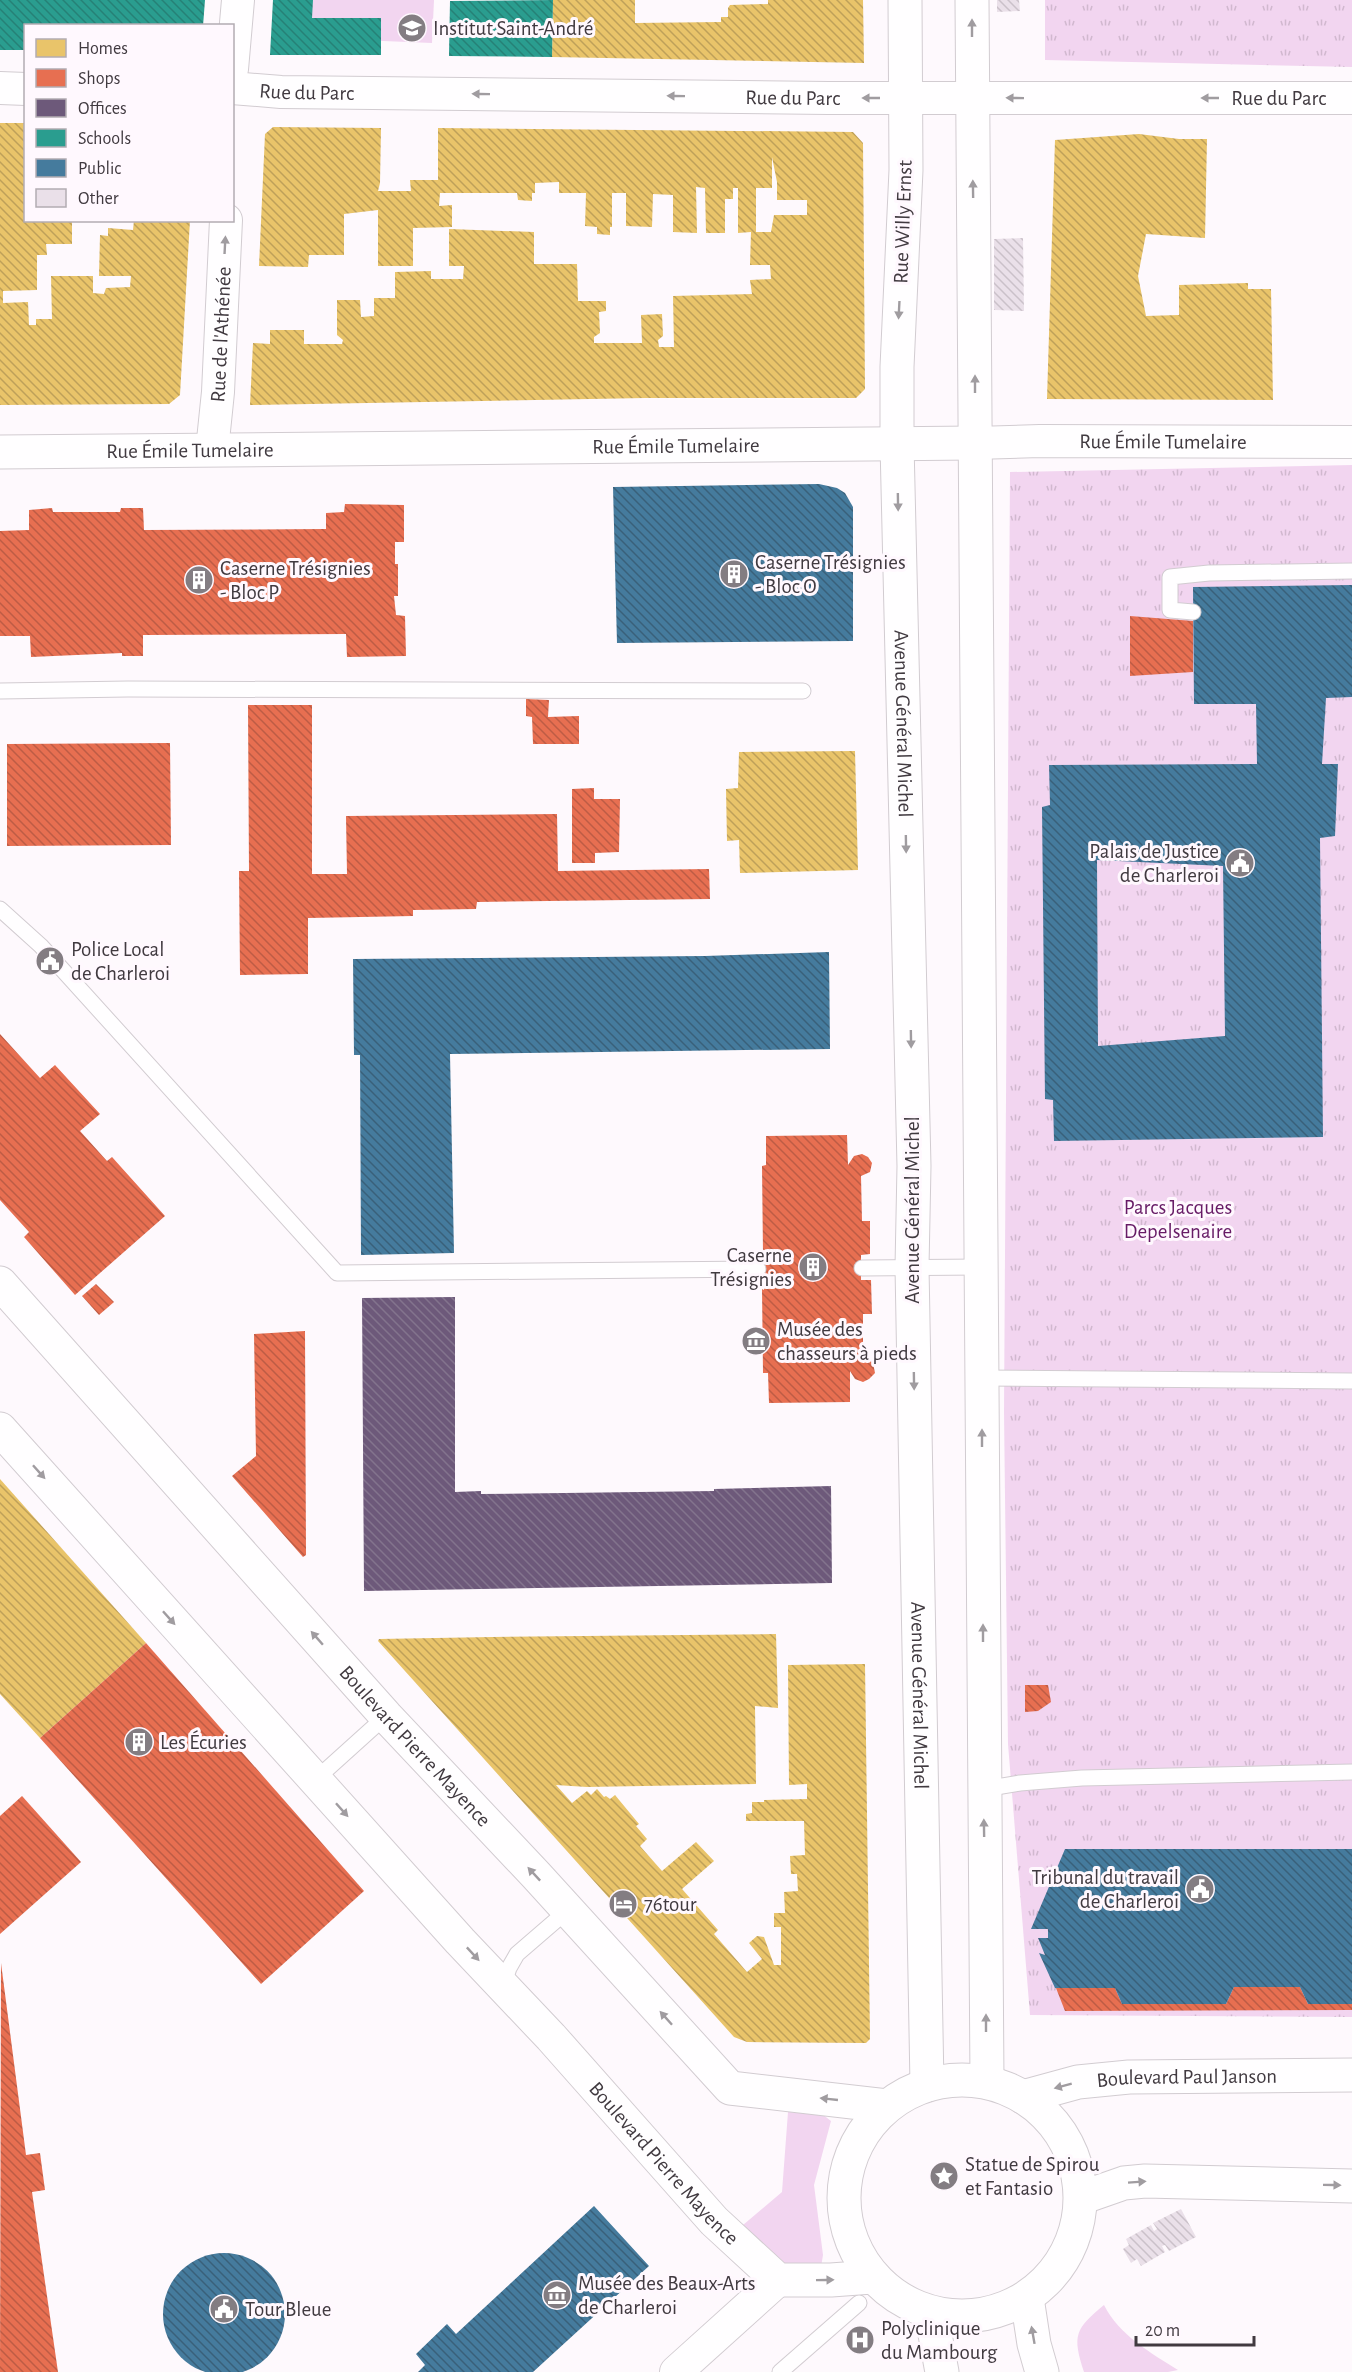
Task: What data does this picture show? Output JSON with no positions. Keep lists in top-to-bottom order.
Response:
{
  "streets": {
    "main road": [
      "Rue Willy Ernst",
      "Rue Émile Tumelaire",
      "Avenue Général Michel",
      "Boulevard Pierre Mayence",
      "Boulevard Paul Janson"
    ],
    "street": ["Rue du Parc", "Rue de l'Athénée"]
  },
  "crossings": [
    ["Rue du Parc", "Rue Willy Ernst"],
    ["Rue Willy Ernst", "Rue Émile Tumelaire"],
    ["Rue Willy Ernst", "Avenue Général Michel"],
    ["Rue de l'Athénée", "Rue Émile Tumelaire"],
    ["Rue Émile Tumelaire", "Avenue Général Michel"]
  ],
  "one_way": ["Rue du Parc", "Rue de l'Athénée"],
  "parks": ["Parcs Jacques Depelsenaire"],
  "places": {
    "school or university": ["Institut Saint-André"],
    "building": [
      "Caserne Trésignies - Bloc O",
      "Caserne Trésignies - Bloc P",
      "Caserne Trésignies",
      "Les Écuries"
    ],
    "public building": [
      "Palais de Justice de Charleroi",
      "Police Local de Charleroi",
      "Tribunal du travail de Charleroi",
      "Tour Bleue"
    ],
    "museum": ["Musée des chasseurs à pieds", "Musée des Beaux-Arts de Charleroi"],
    "hotel": ["76tour"],
    "place": ["Statue de Spirou et Fantasio"],
    "hospital": ["Polyclinique du Mambourg"]
  },
  "legend": [
    "Homes",
    "Shops",
    "Offices",
    "Schools",
    "Public",
    "Other"
  ],
  "scale_bar": "20 m"
}
